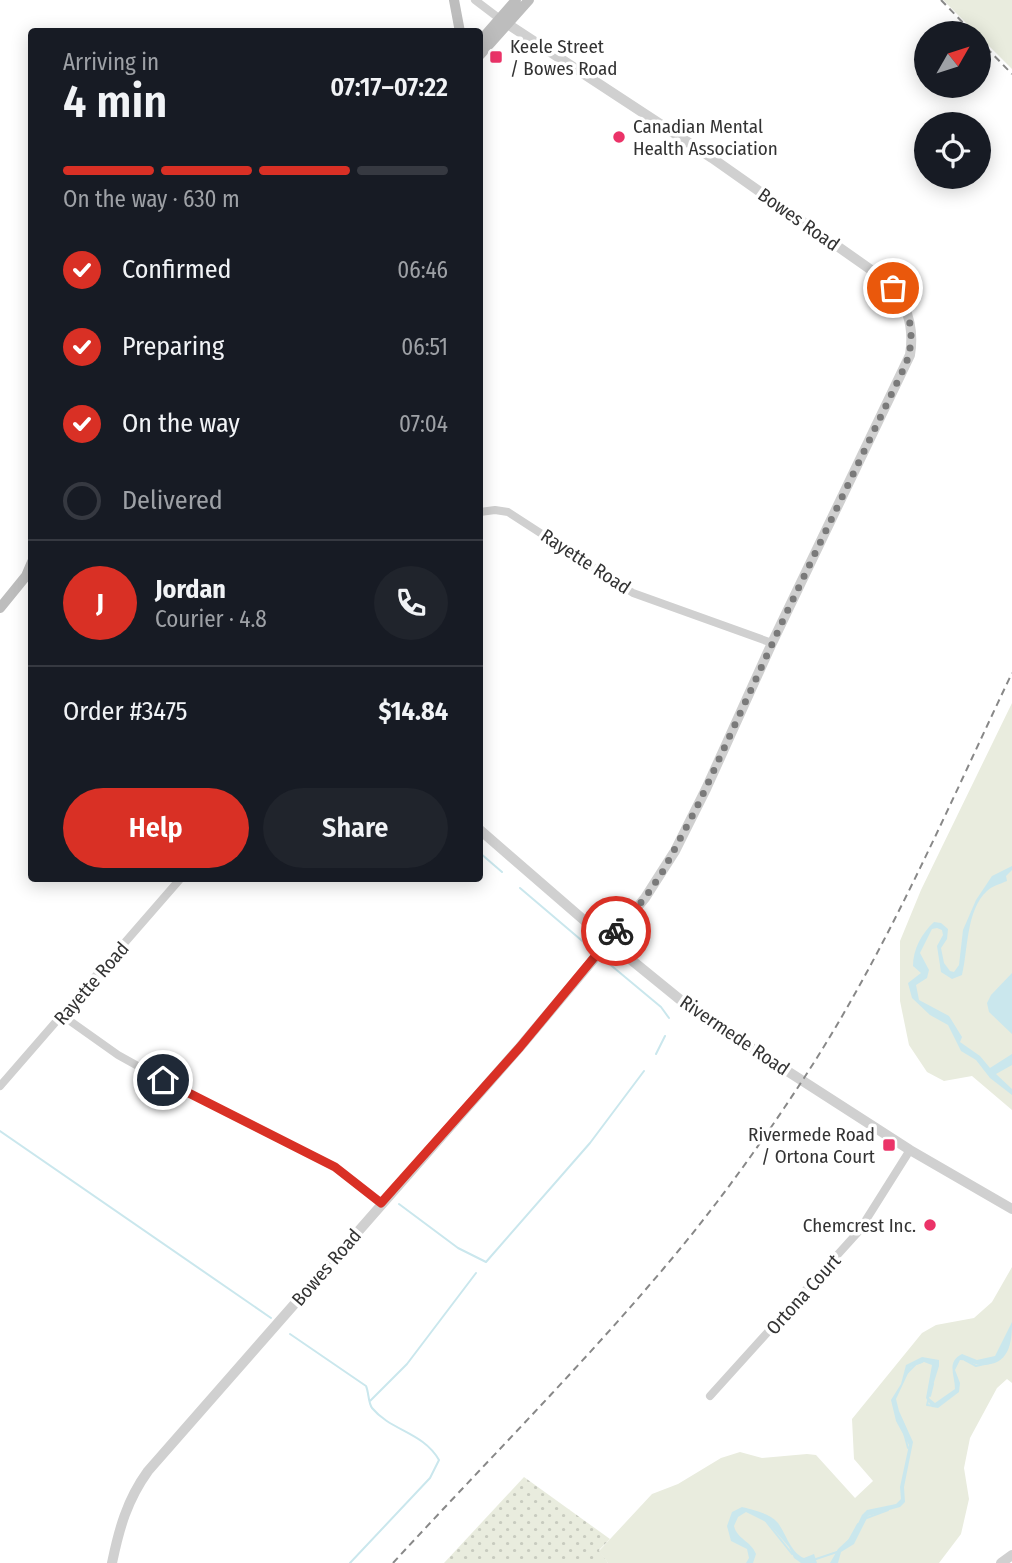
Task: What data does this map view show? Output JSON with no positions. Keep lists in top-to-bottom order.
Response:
{
  "streets": {
    "street": [
      "Bowes Road",
      "Rayette Road",
      "Rivermede Road",
      "Ortona Court"
    ]
  },
  "crossings": [
    ["Bowes Road", "Rayette Road"],
    ["Bowes Road", "Rivermede Road"],
    ["Rivermede Road", "Ortona Court"]
  ],
  "places": {
    "transit": ["Keele Street / Bowes Road", "Rivermede Road / Ortona Court"],
    "other": ["Canadian Mental Health Association", "Chemcrest Inc."]
  },
  "north": "top right",
  "page": {
    "heading": ["4 min", "Arriving in", "07:17–07:22"],
    "panel": [
      "Jordan",
      "Courier · 4.8",
      "Order #3475",
      "$14.84"
    ],
    "bar": "On the way · 630 m",
    "list": [
      ["Confirmed", "06:46"],
      ["Preparing", "06:51"],
      ["On the way", "07:04"],
      "Delivered"
    ],
    "round": "J",
    "buttons": ["Help", "Share"]
  }
}
